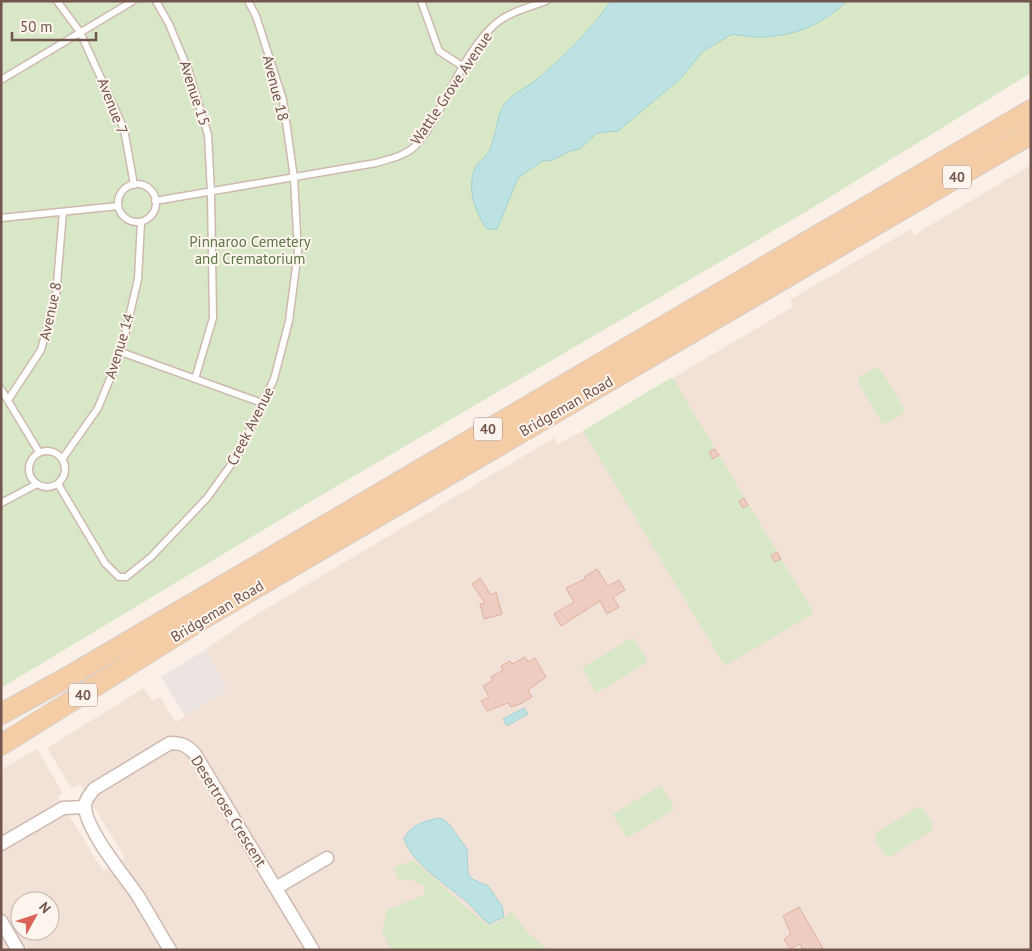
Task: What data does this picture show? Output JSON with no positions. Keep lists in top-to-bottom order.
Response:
{
  "streets": {
    "main road": ["40", "Bridgeman Road"],
    "street": ["Desertrose Crescent"],
    "lane": [
      "Avenue 18",
      "Wattle Grove Avenue",
      "Avenue 15",
      "Avenue 7",
      "Avenue 8",
      "Avenue 14",
      "Creek Avenue"
    ]
  },
  "crossings": [
    ["Avenue 18", "Wattle Grove Avenue"],
    ["Avenue 18", "Creek Avenue"],
    ["Wattle Grove Avenue", "Avenue 15"],
    ["Wattle Grove Avenue", "Avenue 7"],
    ["Wattle Grove Avenue", "Avenue 14"],
    ["Wattle Grove Avenue", "Creek Avenue"],
    ["Avenue 7", "Avenue 14"],
    ["Avenue 14", "Creek Avenue"]
  ],
  "parks": ["Pinnaroo Cemetery and Crematorium"],
  "scale_bar": "50 m",
  "north": "top right"
}
